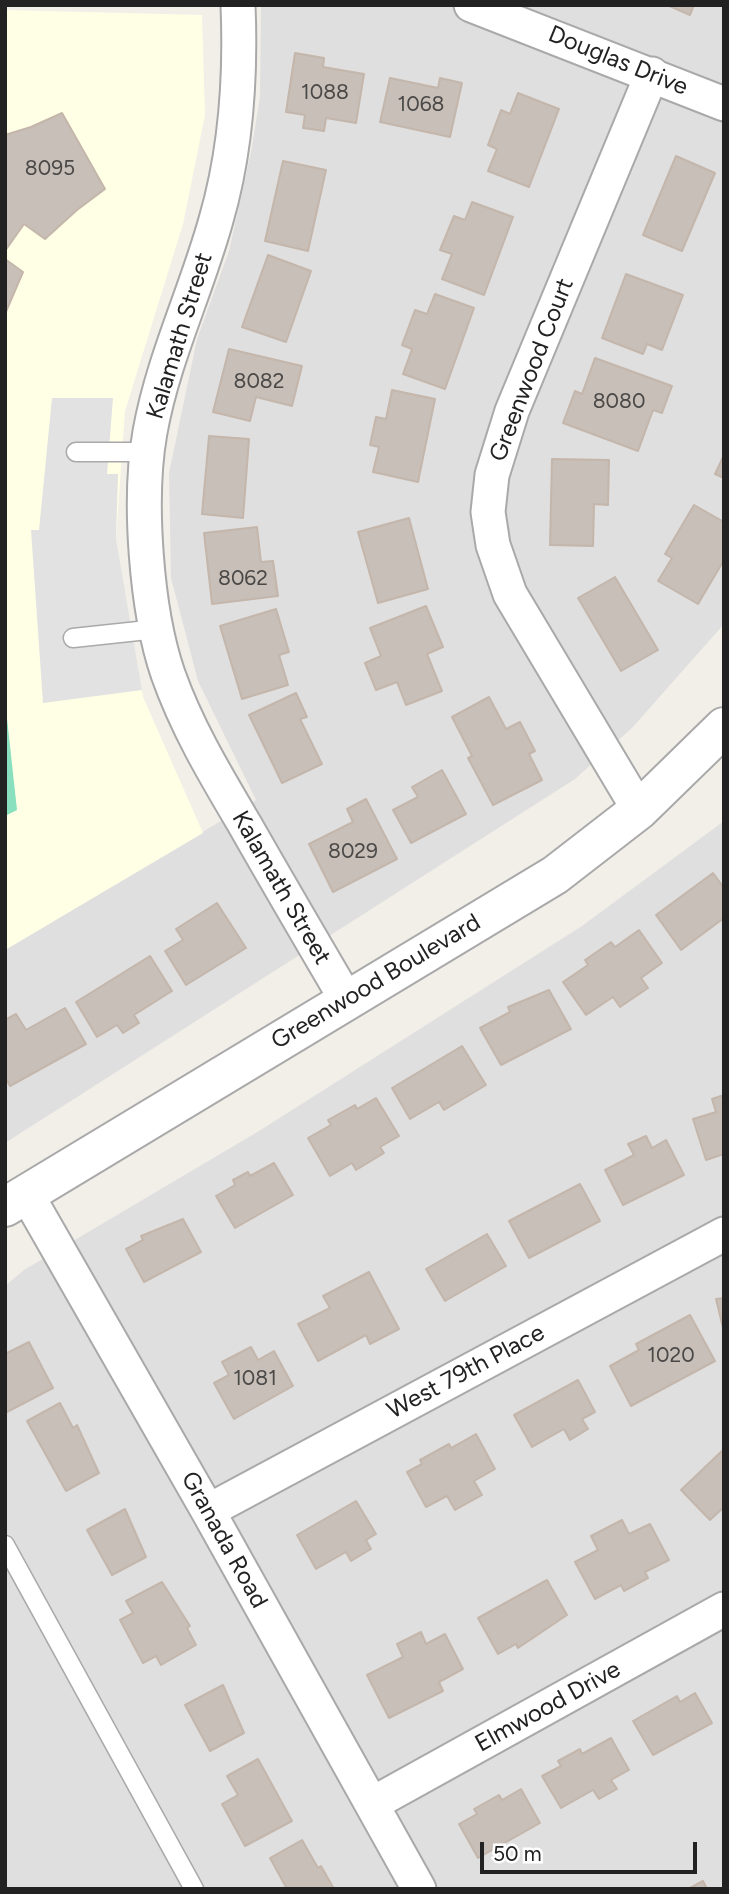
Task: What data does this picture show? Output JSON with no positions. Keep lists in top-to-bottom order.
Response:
{
  "streets": {
    "street": [
      "Douglas Drive",
      "Kalamath Street",
      "Greenwood Court",
      "Greenwood Boulevard",
      "West 79th Place",
      "Granada Road",
      "Elmwood Drive"
    ]
  },
  "crossings": [
    ["Douglas Drive", "Greenwood Court"],
    ["Kalamath Street", "Greenwood Boulevard"],
    ["Greenwood Court", "Greenwood Boulevard"],
    ["Greenwood Boulevard", "Granada Road"],
    ["West 79th Place", "Granada Road"],
    ["Granada Road", "Elmwood Drive"]
  ],
  "house_numbers": [
    "1088",
    "1068",
    "8095",
    "8082",
    "8080",
    "8062",
    "8029",
    "1020",
    "1081"
  ],
  "scale_bar": "50 m"
}
